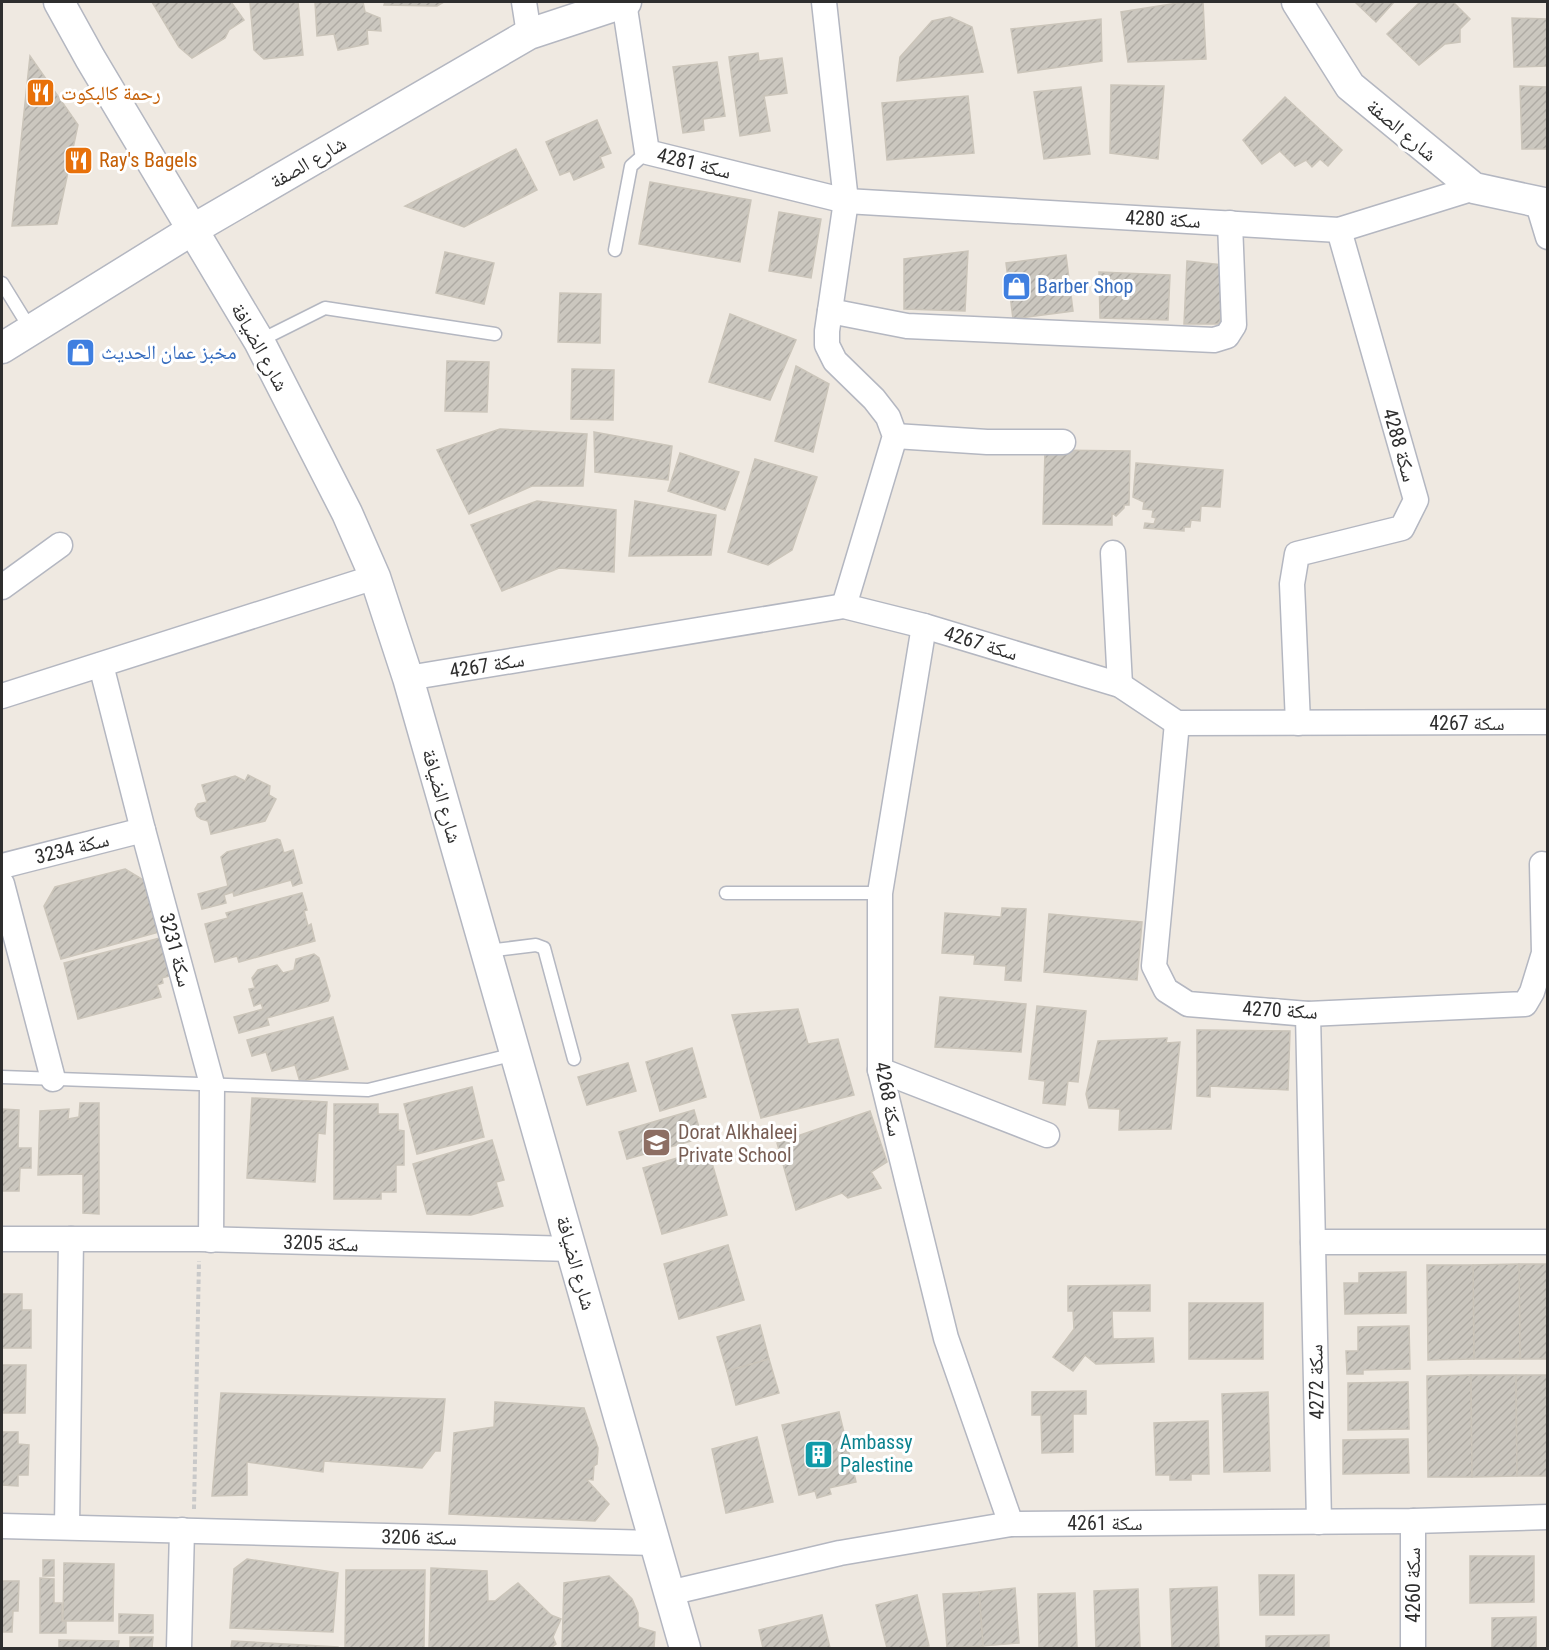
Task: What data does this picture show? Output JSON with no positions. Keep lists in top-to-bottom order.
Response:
{
  "streets": {
    "street": [
      "شارع الصفة",
      "سكة 4281",
      "سكة 4280",
      "شارع الضيافة",
      "سكة 4288",
      "سكة 4267",
      "سكة 3234",
      "سكة 3231",
      "سكة 4270",
      "سكة 4268",
      "سكة 3205",
      "سكة 4272",
      "سكة 4261",
      "سكة 3206",
      "سكة 4260"
    ]
  },
  "crossings": [
    ["شارع الصفة", "سكة 4280"],
    ["شارع الصفة", "شارع الضيافة"],
    ["سكة 4281", "سكة 4280"],
    ["سكة 4280", "سكة 4288"],
    ["شارع الضيافة", "سكة 4267"],
    ["شارع الضيافة", "سكة 3205"],
    ["شارع الضيافة", "سكة 4261"],
    ["شارع الضيافة", "سكة 3206"],
    ["سكة 4288", "سكة 4267"],
    ["سكة 4267", "سكة 4270"],
    ["سكة 4267", "سكة 4268"],
    ["سكة 3234", "سكة 3231"],
    ["سكة 3231", "سكة 3205"],
    ["سكة 4270", "سكة 4272"],
    ["سكة 4268", "سكة 4261"],
    ["سكة 4272", "سكة 4261"],
    ["سكة 4261", "سكة 4260"]
  ],
  "places": {
    "restaurant": ["رحمة كالبكوت", "Ray's Bagels"],
    "shop": ["Barber Shop", "مخبز عمان الحديث"],
    "school or university": ["Dorat Alkhaleej Private School"],
    "building": ["Ambassy Palestine"]
  }
}
